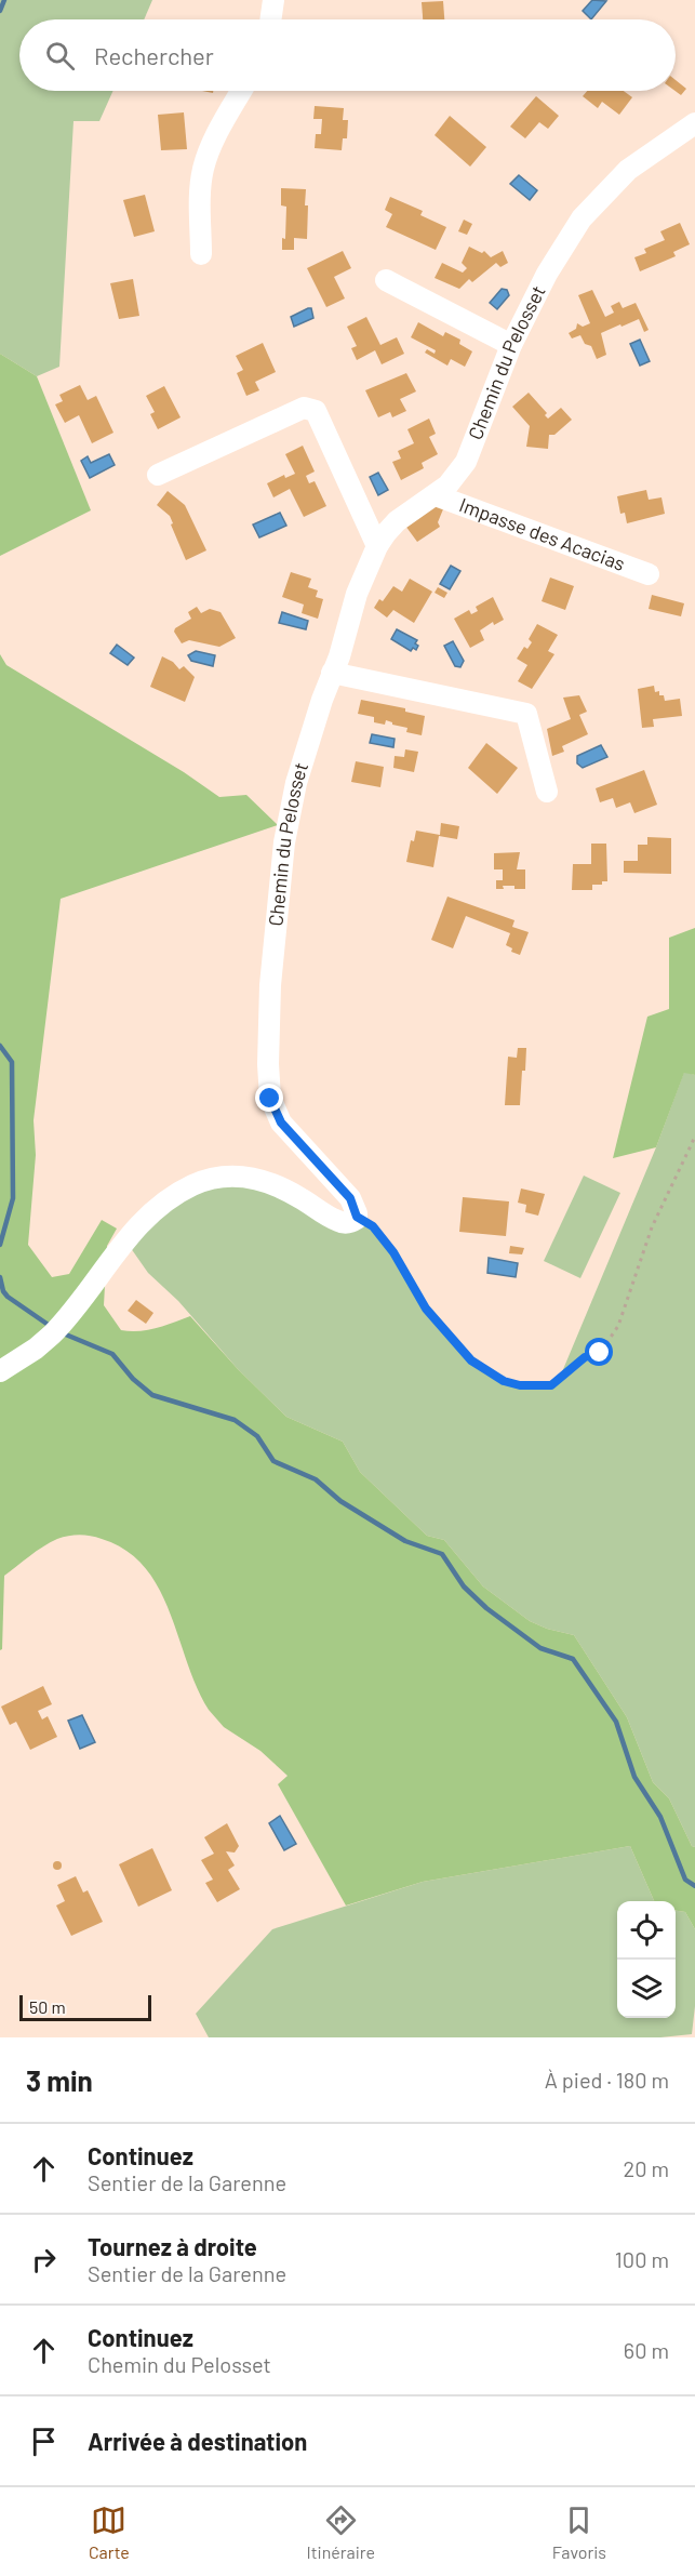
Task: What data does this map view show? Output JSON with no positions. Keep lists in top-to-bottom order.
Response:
{
  "streets": {
    "street": ["Chemin du Pelosset", "Impasse des Acacias"]
  },
  "crossings": [
    ["Chemin du Pelosset", "Impasse des Acacias"]
  ],
  "scale_bar": "50 m",
  "page": {
    "search": "Rechercher",
    "scale": "50 m",
    "heading": ["3 min", "À pied · 180 m"],
    "list": [
      ["Continuez", "Sentier de la Garenne", "20 m"],
      ["Tournez à droite", "Sentier de la Garenne", "100 m"],
      ["Continuez", "Chemin du Pelosset", "60 m"],
      "Arrivée à destination"
    ],
    "nav": ["Carte", "Itinéraire", "Favoris"]
  }
}
